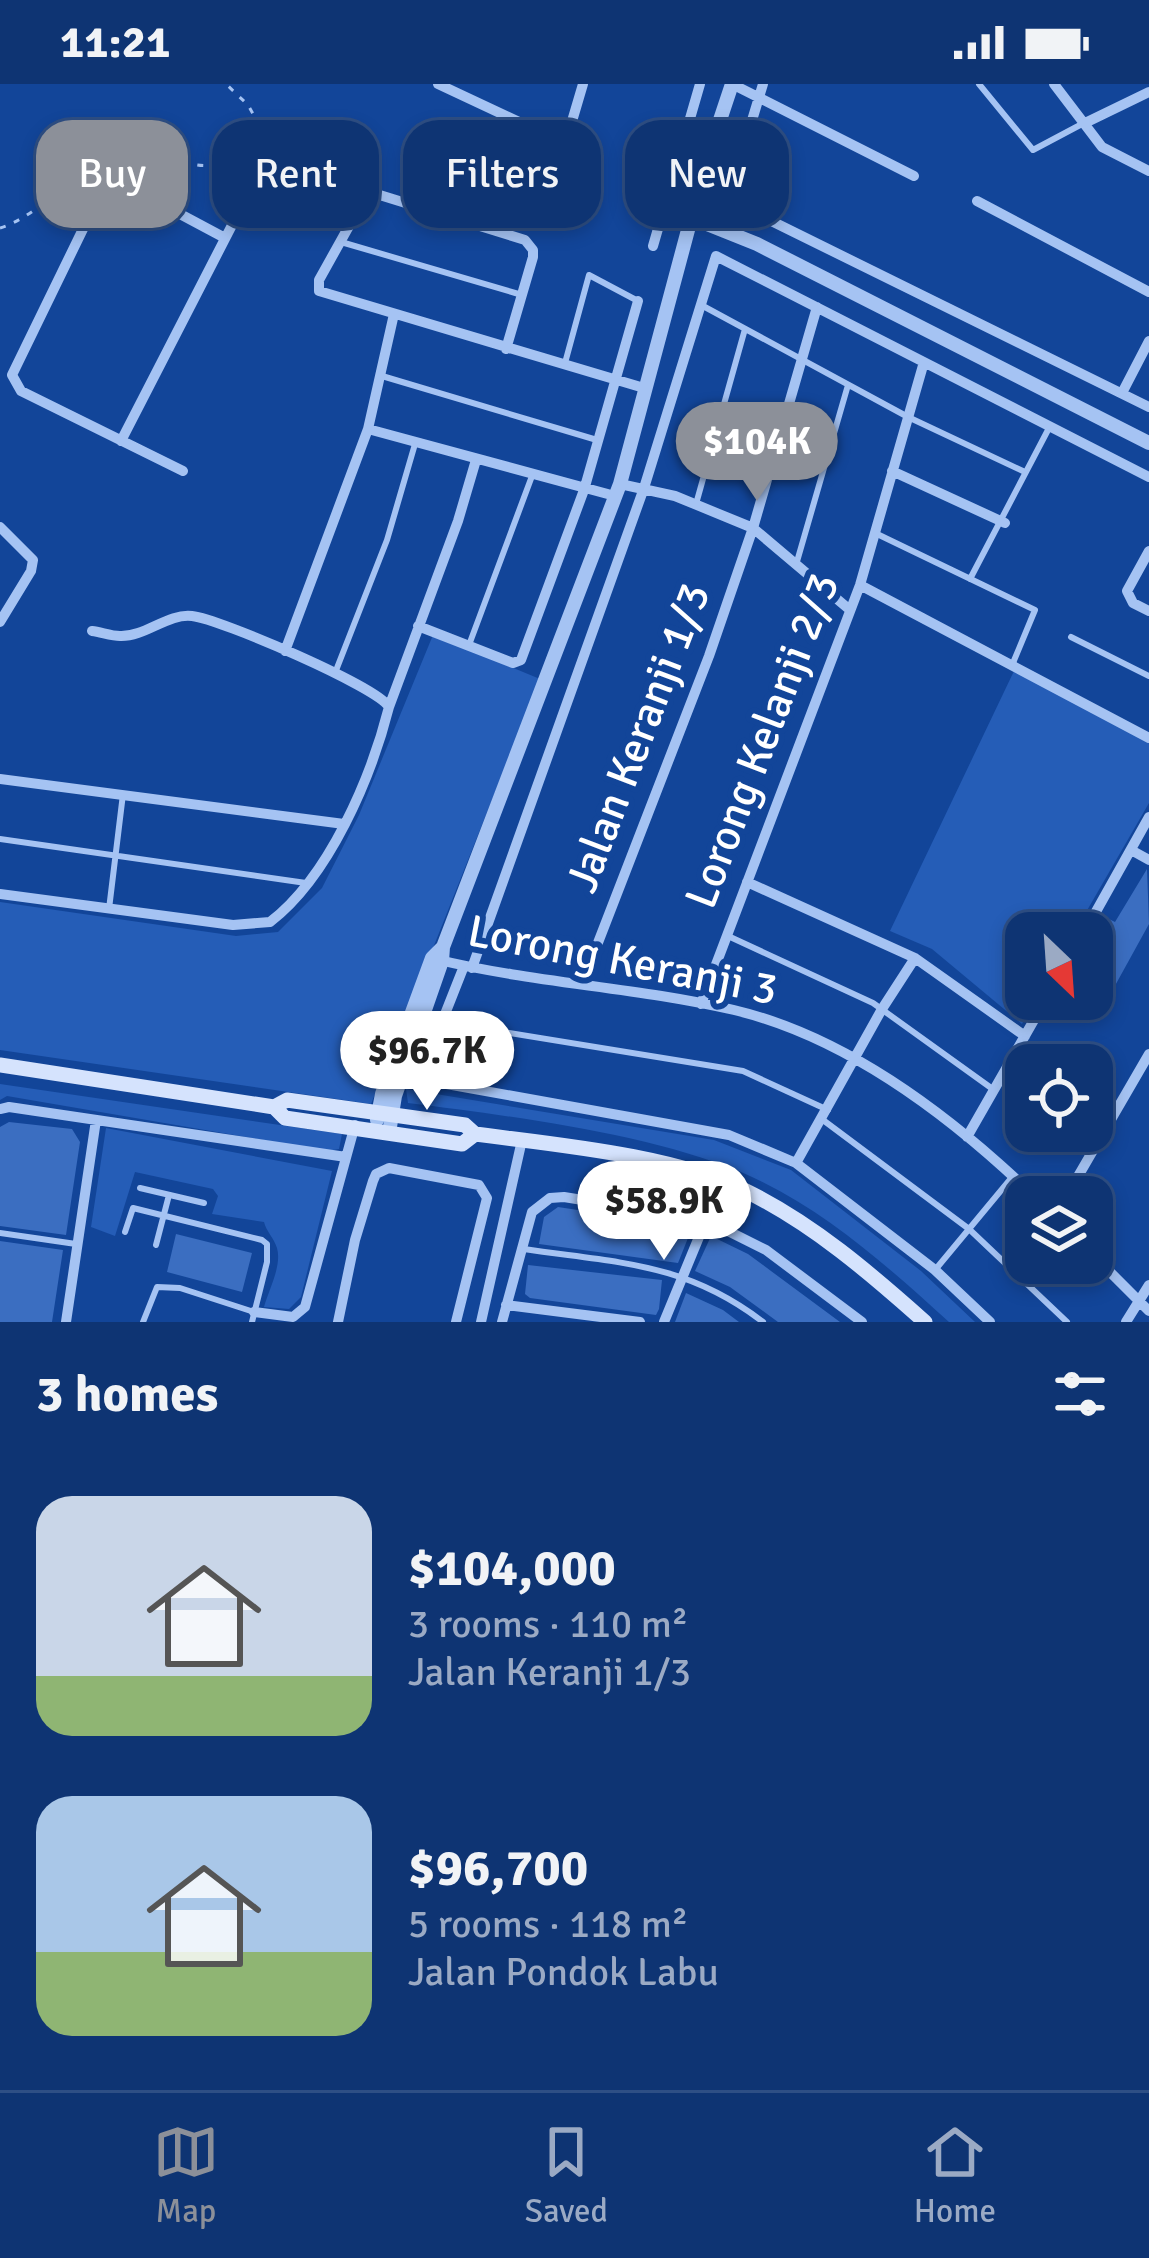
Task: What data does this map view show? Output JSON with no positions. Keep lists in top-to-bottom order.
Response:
{
  "streets": {
    "street": ["Jalan Keranji 1/3", "Lorong Kelanji 2/3", "Lorong Keranji 3"]
  },
  "crossings": [
    ["Jalan Keranji 1/3", "Lorong Keranji 3"],
    ["Lorong Kelanji 2/3", "Lorong Keranji 3"]
  ],
  "north": "bottom right",
  "page": {
    "status": "11:21",
    "chip": [
      "Buy",
      "Rent",
      "Filters",
      "New"
    ],
    "price": ["$104K", "$96.7K", "$58.9K"],
    "heading": "3 homes",
    "list": [
      {
        "name": "$104,000",
        "note": "3 rooms · 110 m² · Jalan Keranji 1/3"
      },
      {
        "name": "$96,700",
        "note": "5 rooms · 118 m² · Jalan Pondok Labu"
      }
    ],
    "tabs": ["Map", "Saved", "Home"]
  }
}
